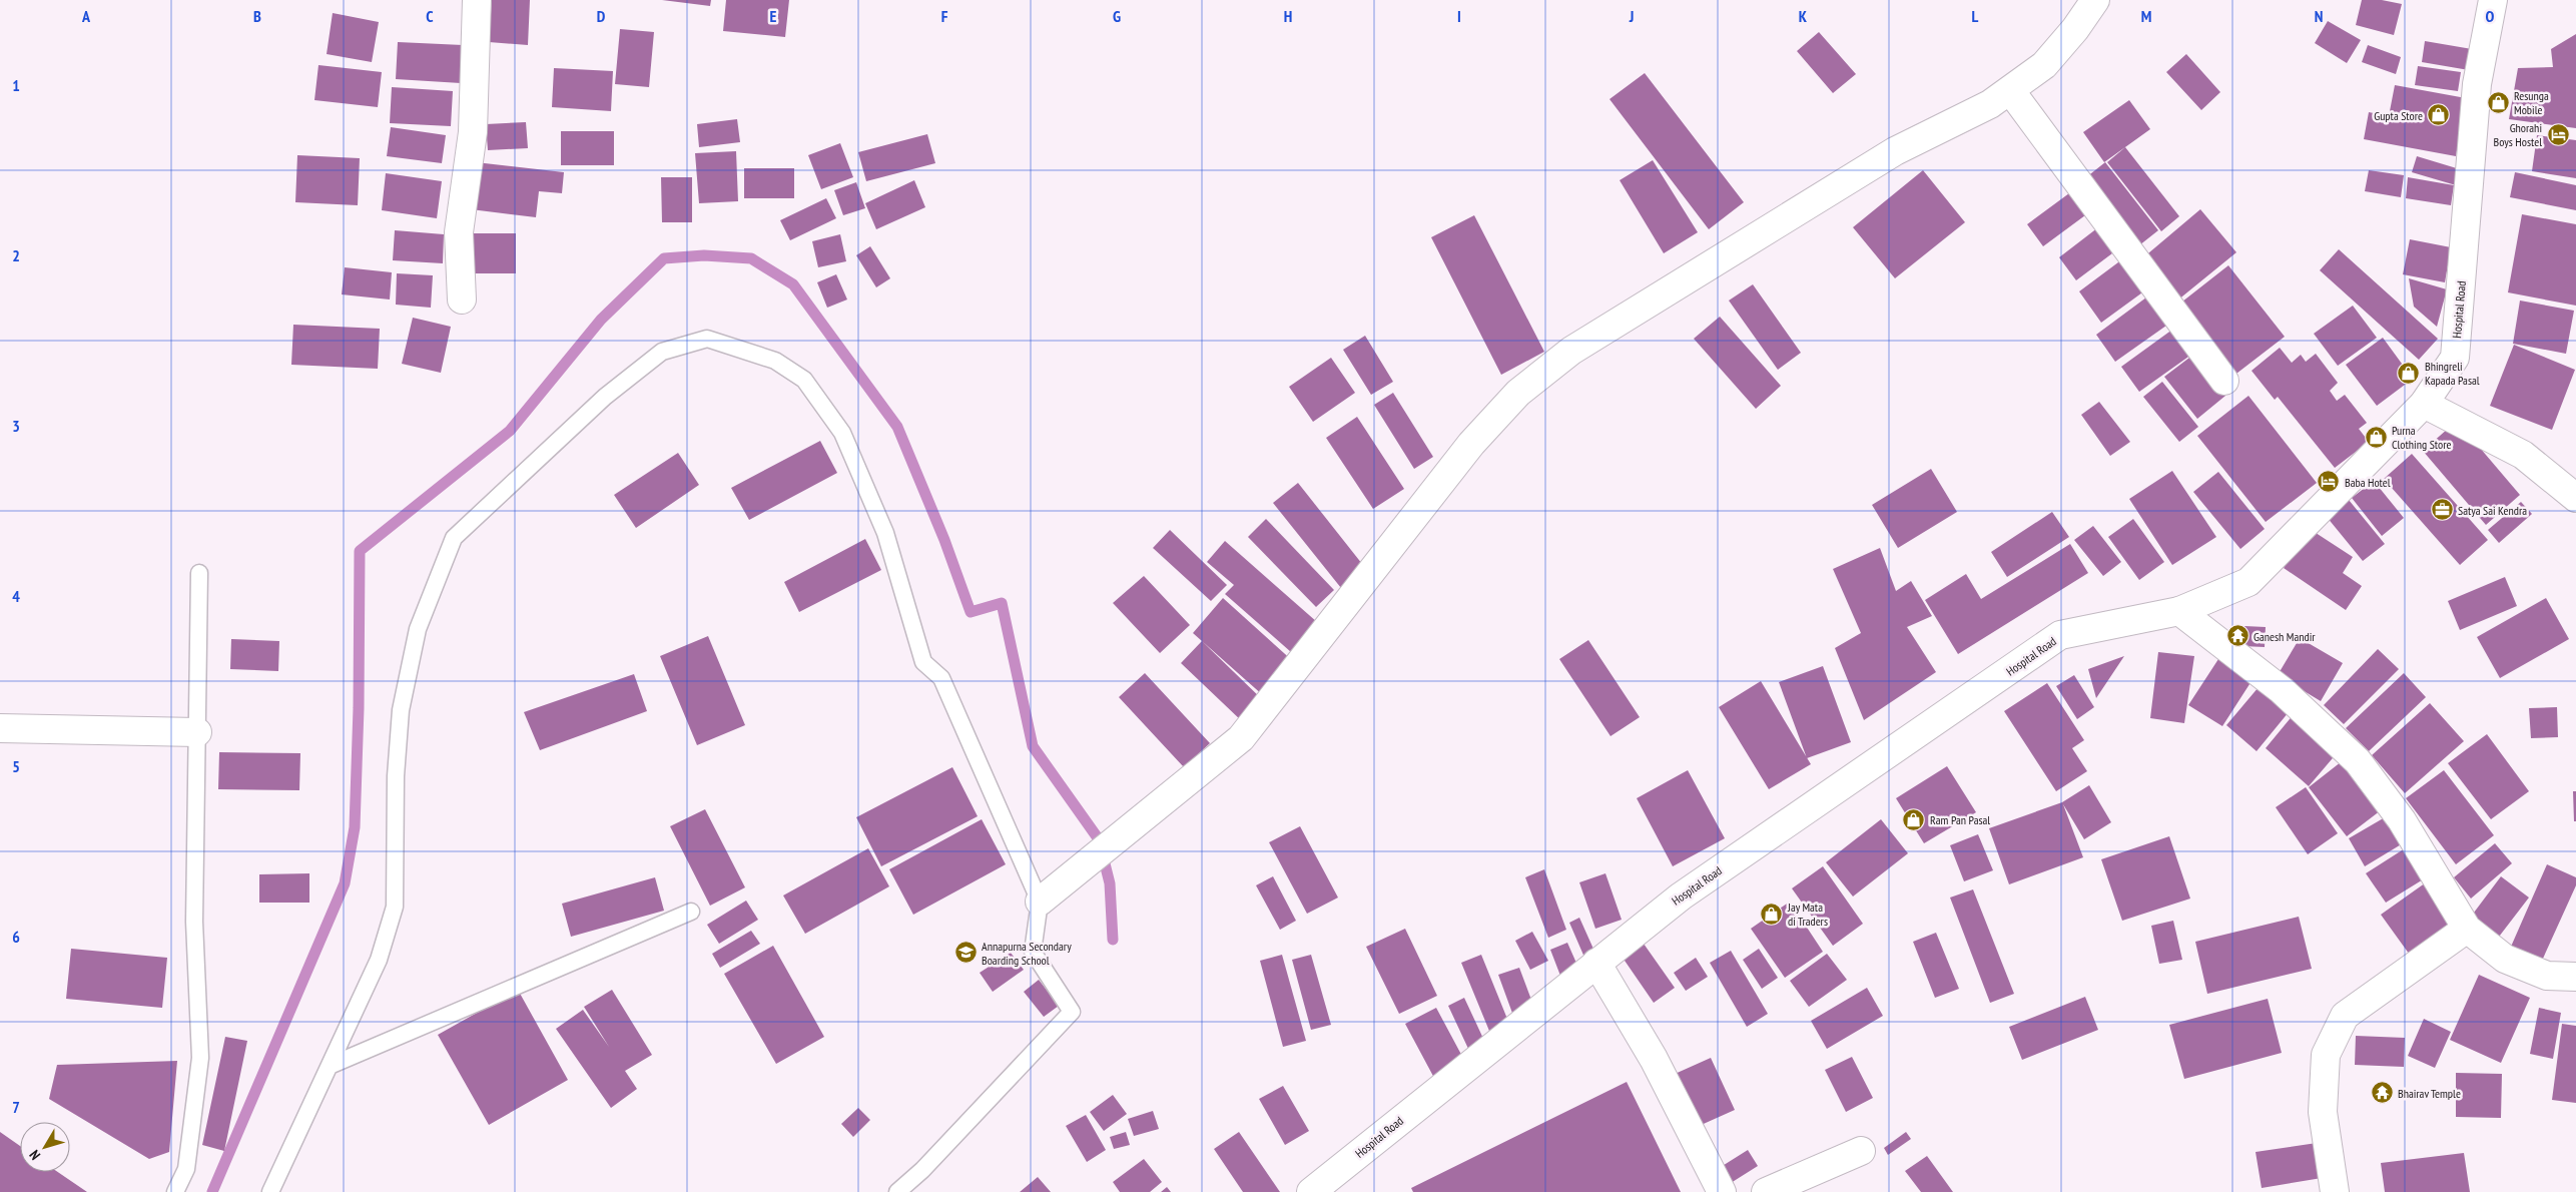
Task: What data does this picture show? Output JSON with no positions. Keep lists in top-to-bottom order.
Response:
{
  "streets": {
    "street": ["Hospital Road"]
  },
  "places": {
    "shop": [
      "Resunga Mobile",
      "Gupta Store",
      "Bhingreli Kapada Pasal",
      "Purna Clothing Store",
      "Ram Pan Pasal",
      "Jay Mata di Traders"
    ],
    "hotel": ["Ghorahi Boys Hostel", "Baba Hotel"],
    "office": ["Satya Sai Kendra"],
    "temple": ["Ganesh Mandir", "Bhairav Temple"],
    "school or university": ["Annapurna Secondary Boarding School"]
  },
  "north": "bottom left",
  "grid": {
    "columns": [
      "A",
      "B",
      "C",
      "D",
      "E",
      "F",
      "G",
      "H",
      "I",
      "J",
      "K",
      "L",
      "M",
      "N",
      "O"
    ],
    "rows": [
      "1",
      "2",
      "3",
      "4",
      "5",
      "6",
      "7"
    ]
  }
}
